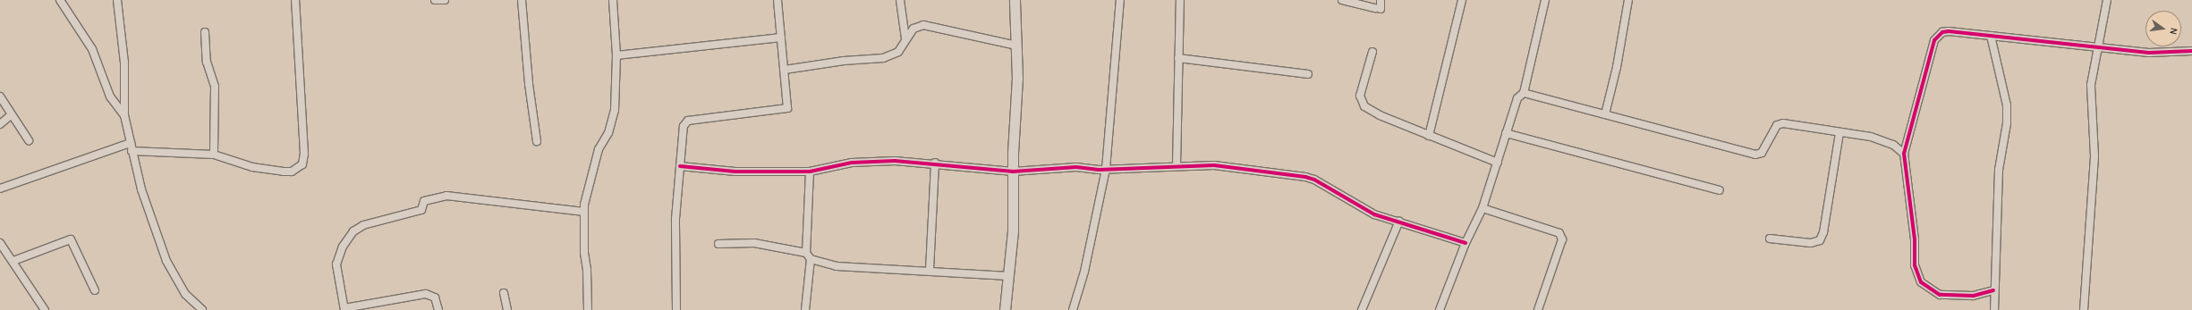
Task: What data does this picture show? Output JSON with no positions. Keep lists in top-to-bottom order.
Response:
{
  "north": "right"
}
